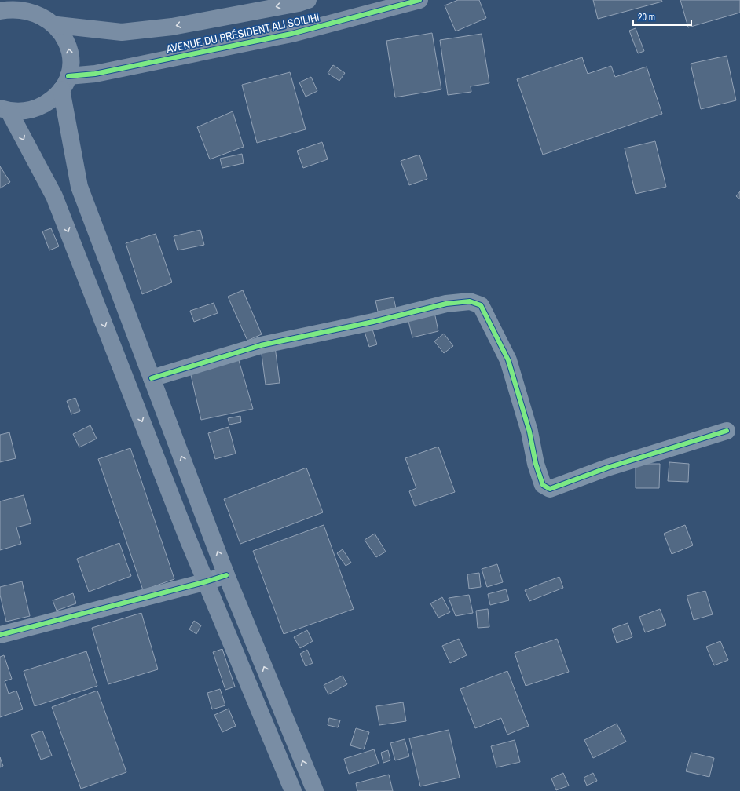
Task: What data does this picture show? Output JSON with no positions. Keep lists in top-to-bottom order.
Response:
{
  "streets": {
    "main road": ["AVENUE DU PRÉSIDENT ALI SOILIHI"]
  },
  "scale_bar": "20 m"
}
